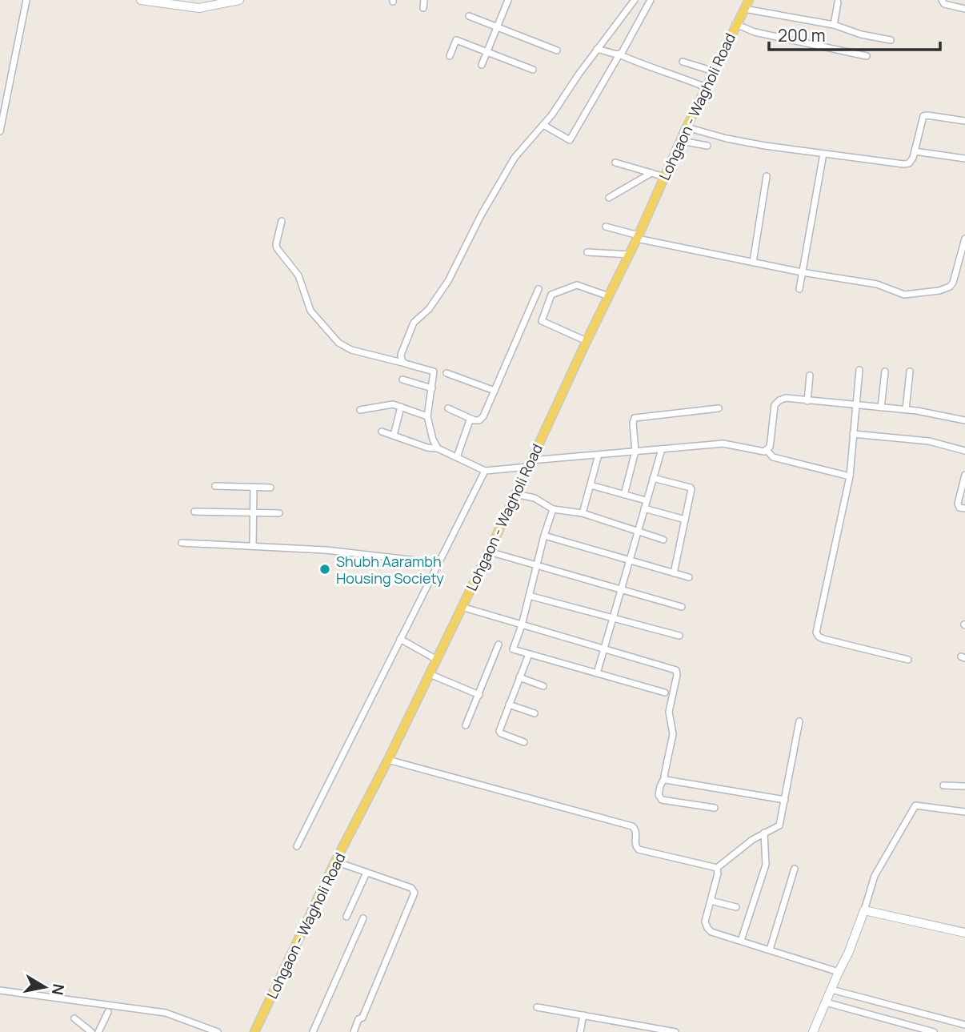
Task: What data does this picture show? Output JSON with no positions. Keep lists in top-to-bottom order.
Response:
{
  "streets": {
    "main road": ["Lohgaon - Wagholi Road"]
  },
  "places": ["Shubh Aarambh Housing Society"],
  "scale_bar": "200 m",
  "north": "right"
}
